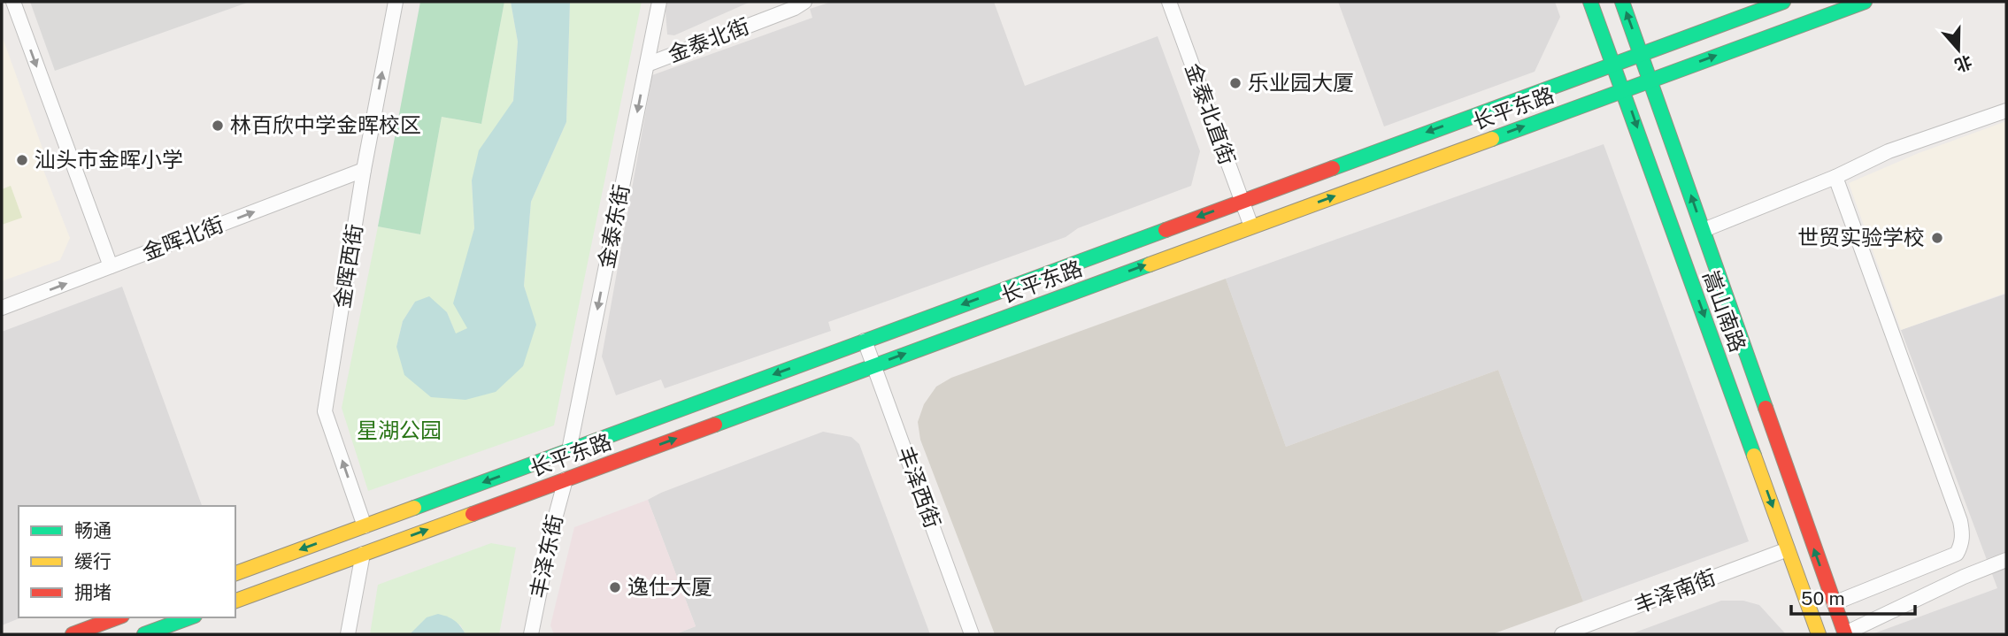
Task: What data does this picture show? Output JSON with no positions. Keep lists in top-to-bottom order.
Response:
{
  "streets": {
    "street": [
      "金泰北街",
      "长平东路",
      "金泰北直街",
      "金泰东街",
      "金晖北街",
      "金晖西街",
      "嵩山南路",
      "丰泽西街",
      "丰泽东街",
      "丰泽南街"
    ]
  },
  "crossings": [
    ["金泰北街", "金泰东街"],
    ["长平东路", "金泰北直街"],
    ["长平东路", "金泰东街"],
    ["长平东路", "金晖西街"],
    ["长平东路", "嵩山南路"],
    ["长平东路", "丰泽西街"],
    ["长平东路", "丰泽东街"],
    ["金晖北街", "金晖西街"],
    ["嵩山南路", "丰泽南街"]
  ],
  "one_way": ["金泰东街", "金晖北街", "金晖西街"],
  "parks": ["星湖公园"],
  "places": [
    "乐业园大厦",
    "林百欣中学金晖校区",
    "汕头市金晖小学",
    "世贸实验学校",
    "逸仕大厦"
  ],
  "legend": ["畅通", "缓行", "拥堵"],
  "scale_bar": "50 m",
  "north": "bottom"
}
